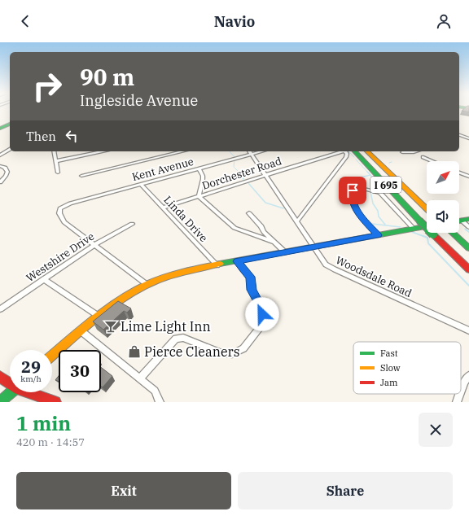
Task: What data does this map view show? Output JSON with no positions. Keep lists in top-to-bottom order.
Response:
{
  "streets": {
    "main road": ["I 695"],
    "street": [
      "Kent Avenue",
      "Dorchester Road",
      "Linda Drive",
      "Westshire Drive",
      "Woodsdale Road"
    ]
  },
  "crossings": [
    ["Kent Avenue", "Linda Drive"],
    ["Kent Avenue", "Westshire Drive"],
    ["Kent Avenue", "Woodsdale Road"],
    ["Dorchester Road", "Linda Drive"],
    ["Dorchester Road", "Woodsdale Road"]
  ],
  "places": {
    "bar": ["Lime Light Inn"],
    "shop": ["Pierce Cleaners"]
  },
  "legend": ["Fast", "Slow", "Jam"],
  "north": "top right",
  "page": {
    "header": "Navio",
    "turn": ["90 m", "Ingleside Avenue"],
    "then": "Then",
    "speed": "29 km/h",
    "limit": "30",
    "heading": ["1 min", "420 m · 14:57"],
    "buttons": ["Exit", "Share"]
  }
}
